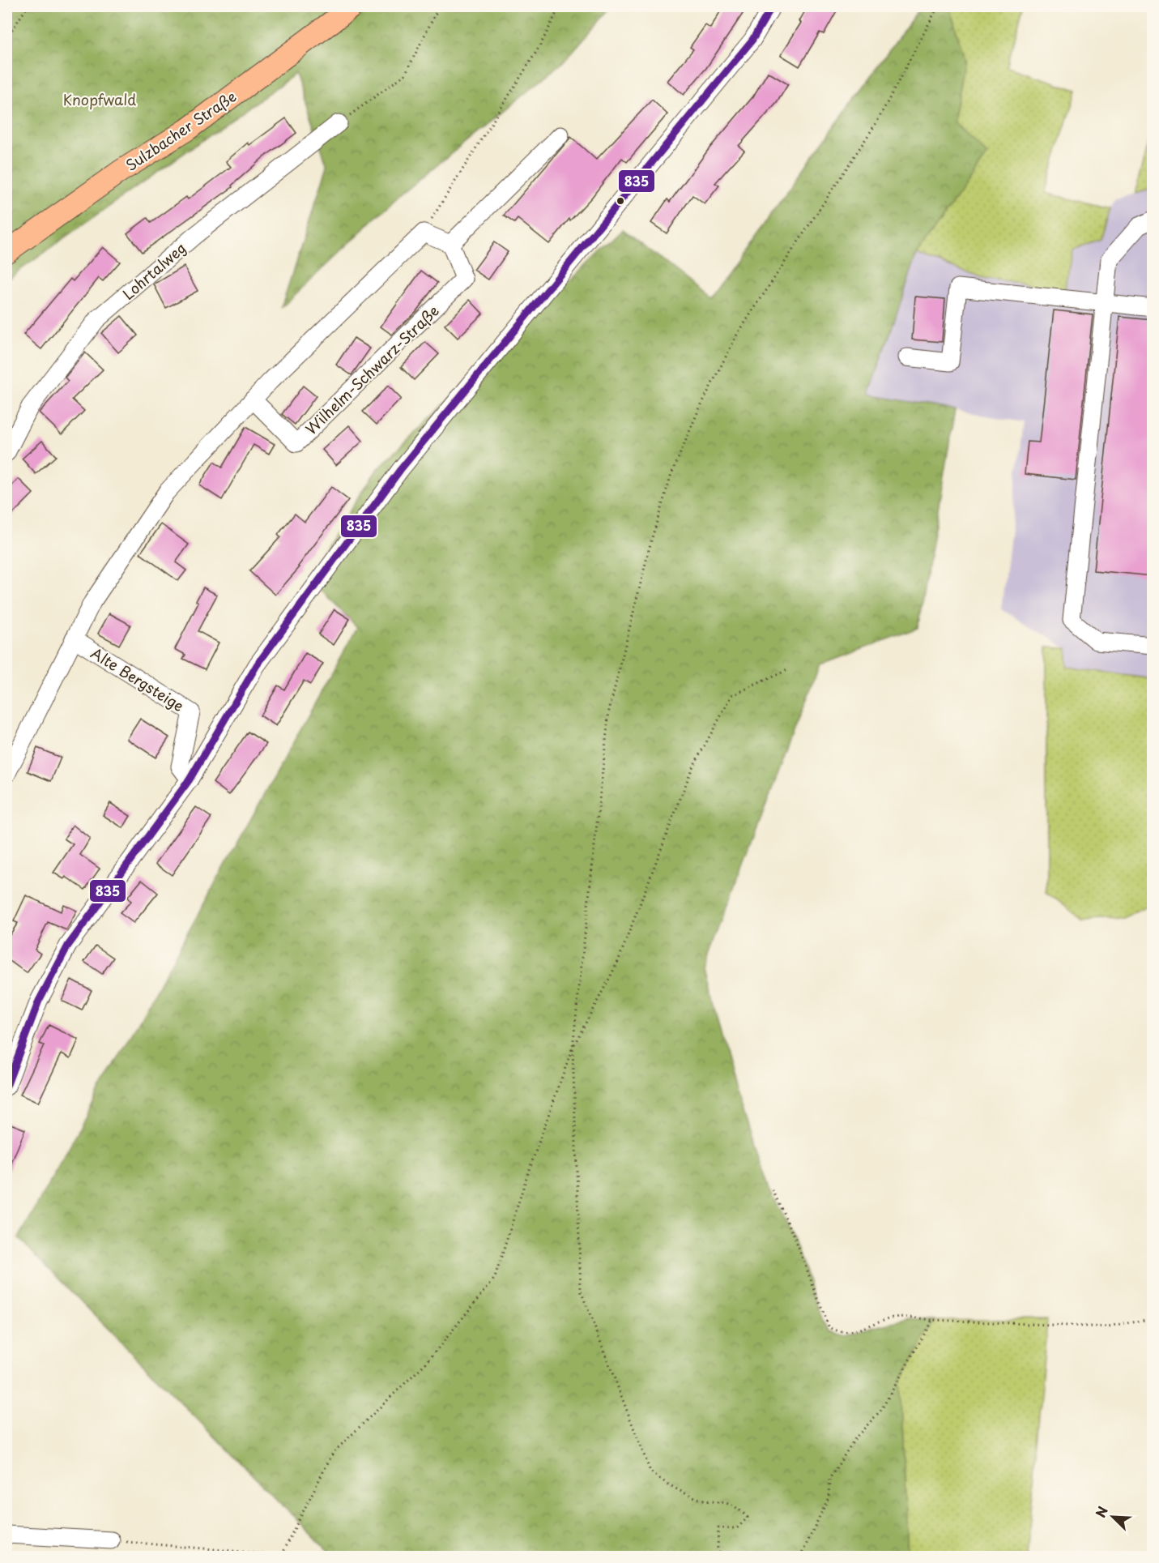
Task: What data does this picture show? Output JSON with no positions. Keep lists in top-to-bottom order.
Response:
{
  "streets": {
    "main road": ["Sulzbacher Straße"],
    "street": ["Lohrtalweg", "Wilhelm-Schwarz-Straße", "Alte Bergsteige"]
  },
  "parks": ["Knopfwald"],
  "lines": ["transit line 835"],
  "north": "top left"
}
